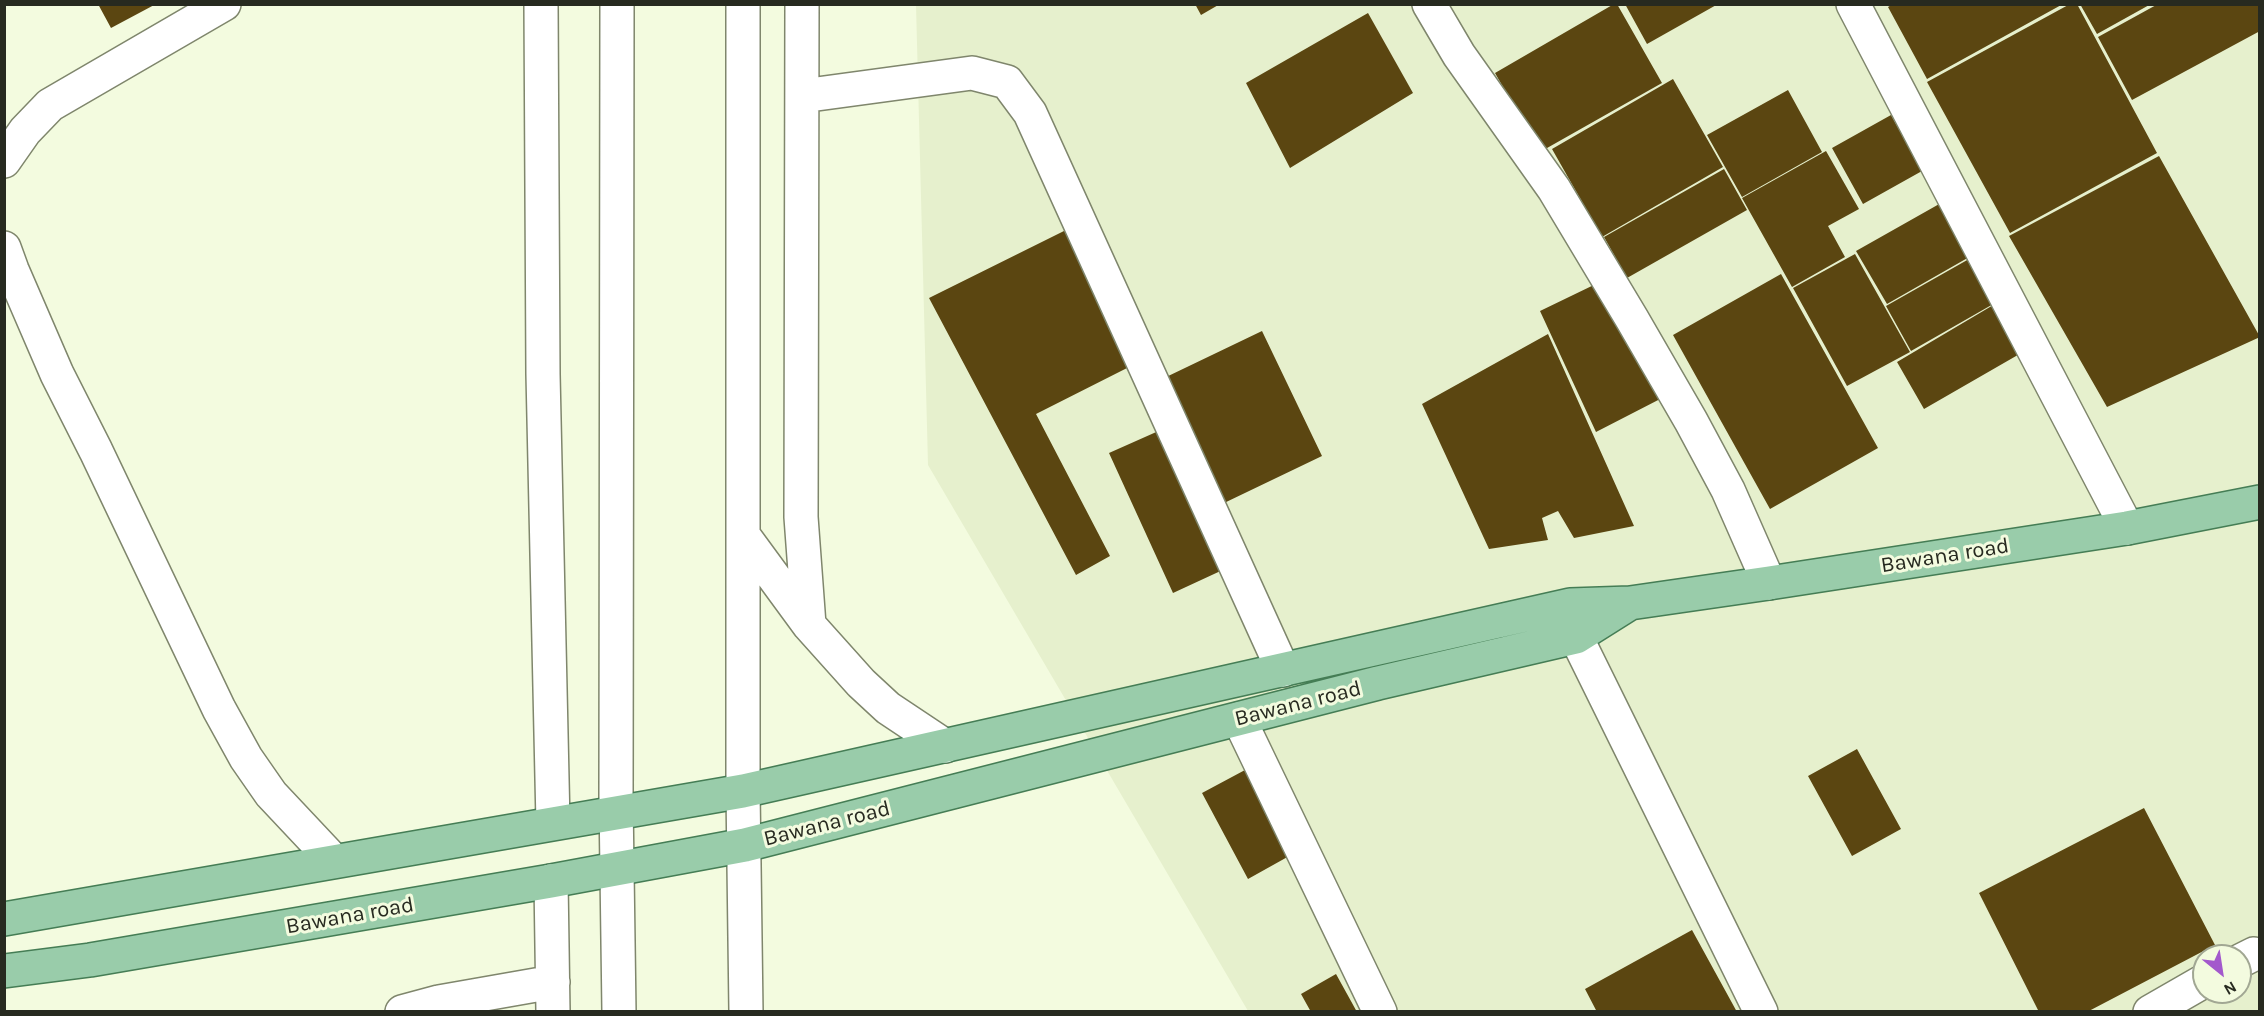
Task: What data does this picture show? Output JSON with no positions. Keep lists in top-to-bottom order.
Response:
{
  "streets": {
    "main road": ["Bawana road"]
  },
  "north": "bottom right"
}
